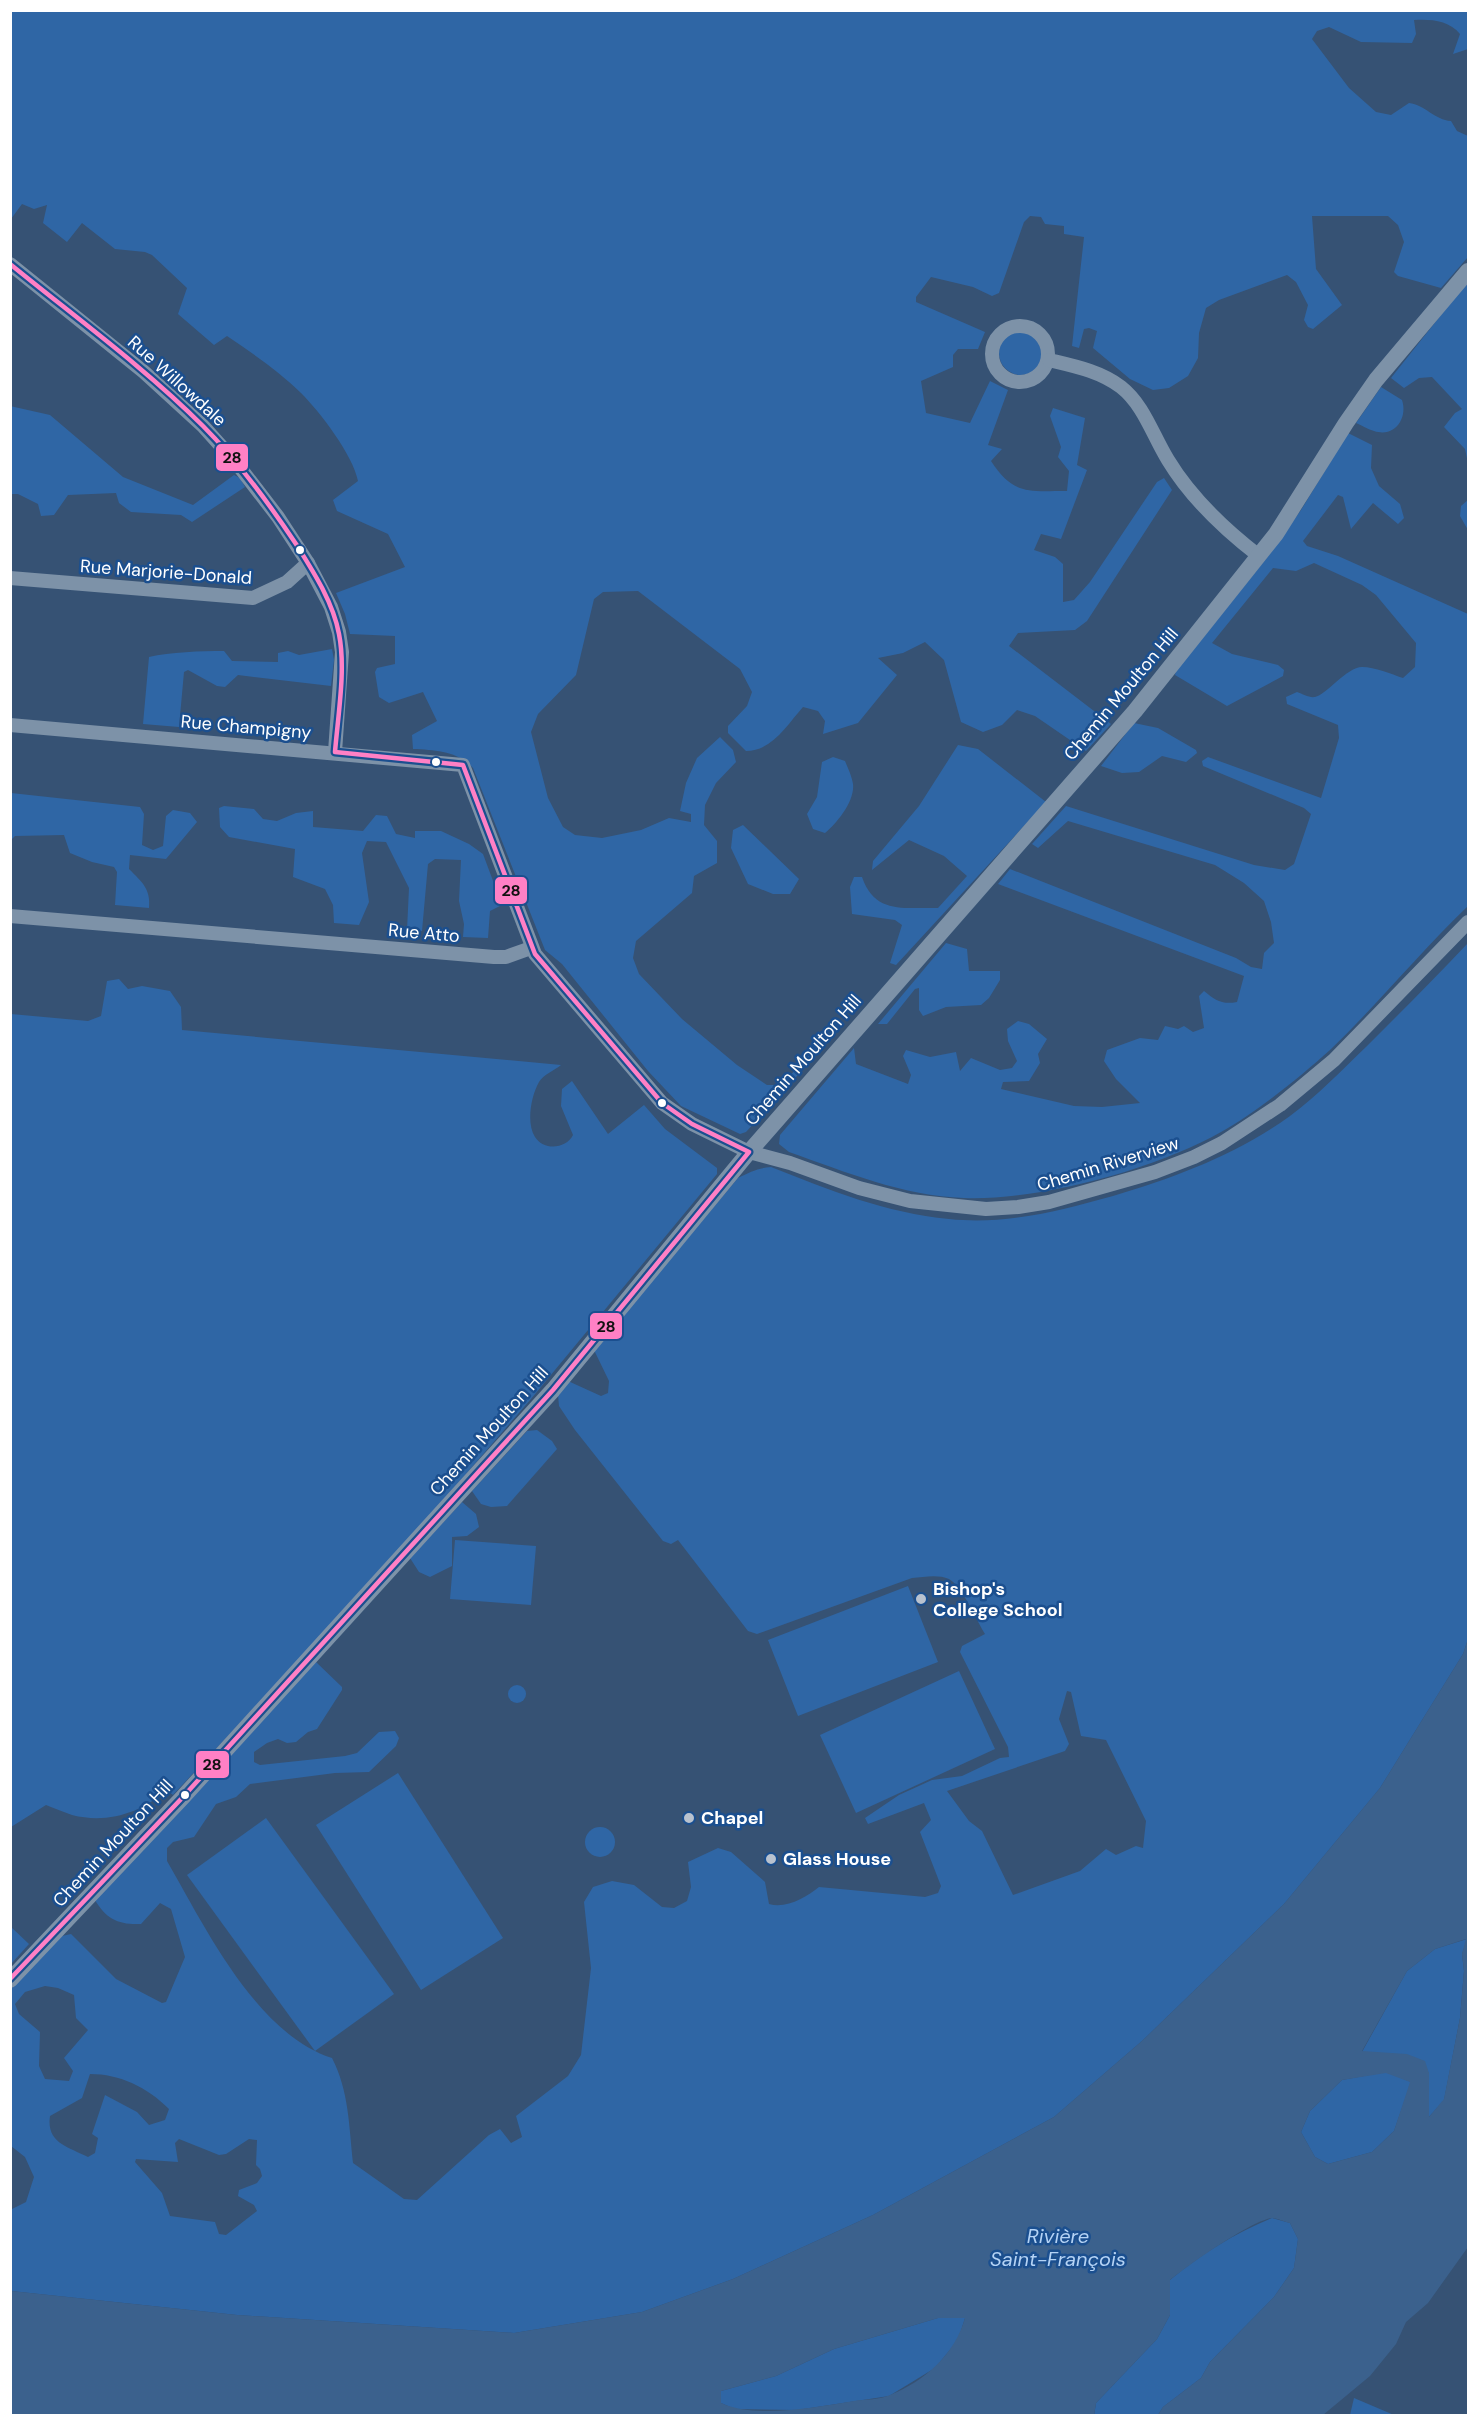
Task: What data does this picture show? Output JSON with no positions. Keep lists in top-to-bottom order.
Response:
{
  "streets": {
    "street": [
      "Rue Willowdale",
      "Rue Marjorie-Donald",
      "Chemin Moulton Hill",
      "Rue Champigny",
      "Rue Atto",
      "Chemin Riverview"
    ]
  },
  "crossings": [
    ["Rue Willowdale", "Rue Marjorie-Donald"],
    ["Rue Willowdale", "Rue Champigny"],
    ["Chemin Moulton Hill", "Chemin Riverview"],
    ["Rue Champigny", "Rue Atto"]
  ],
  "water": ["Rivière Saint-François"],
  "places": ["Bishop's College School", "Chapel", "Glass House"],
  "lines": ["transit line 28"]
}
